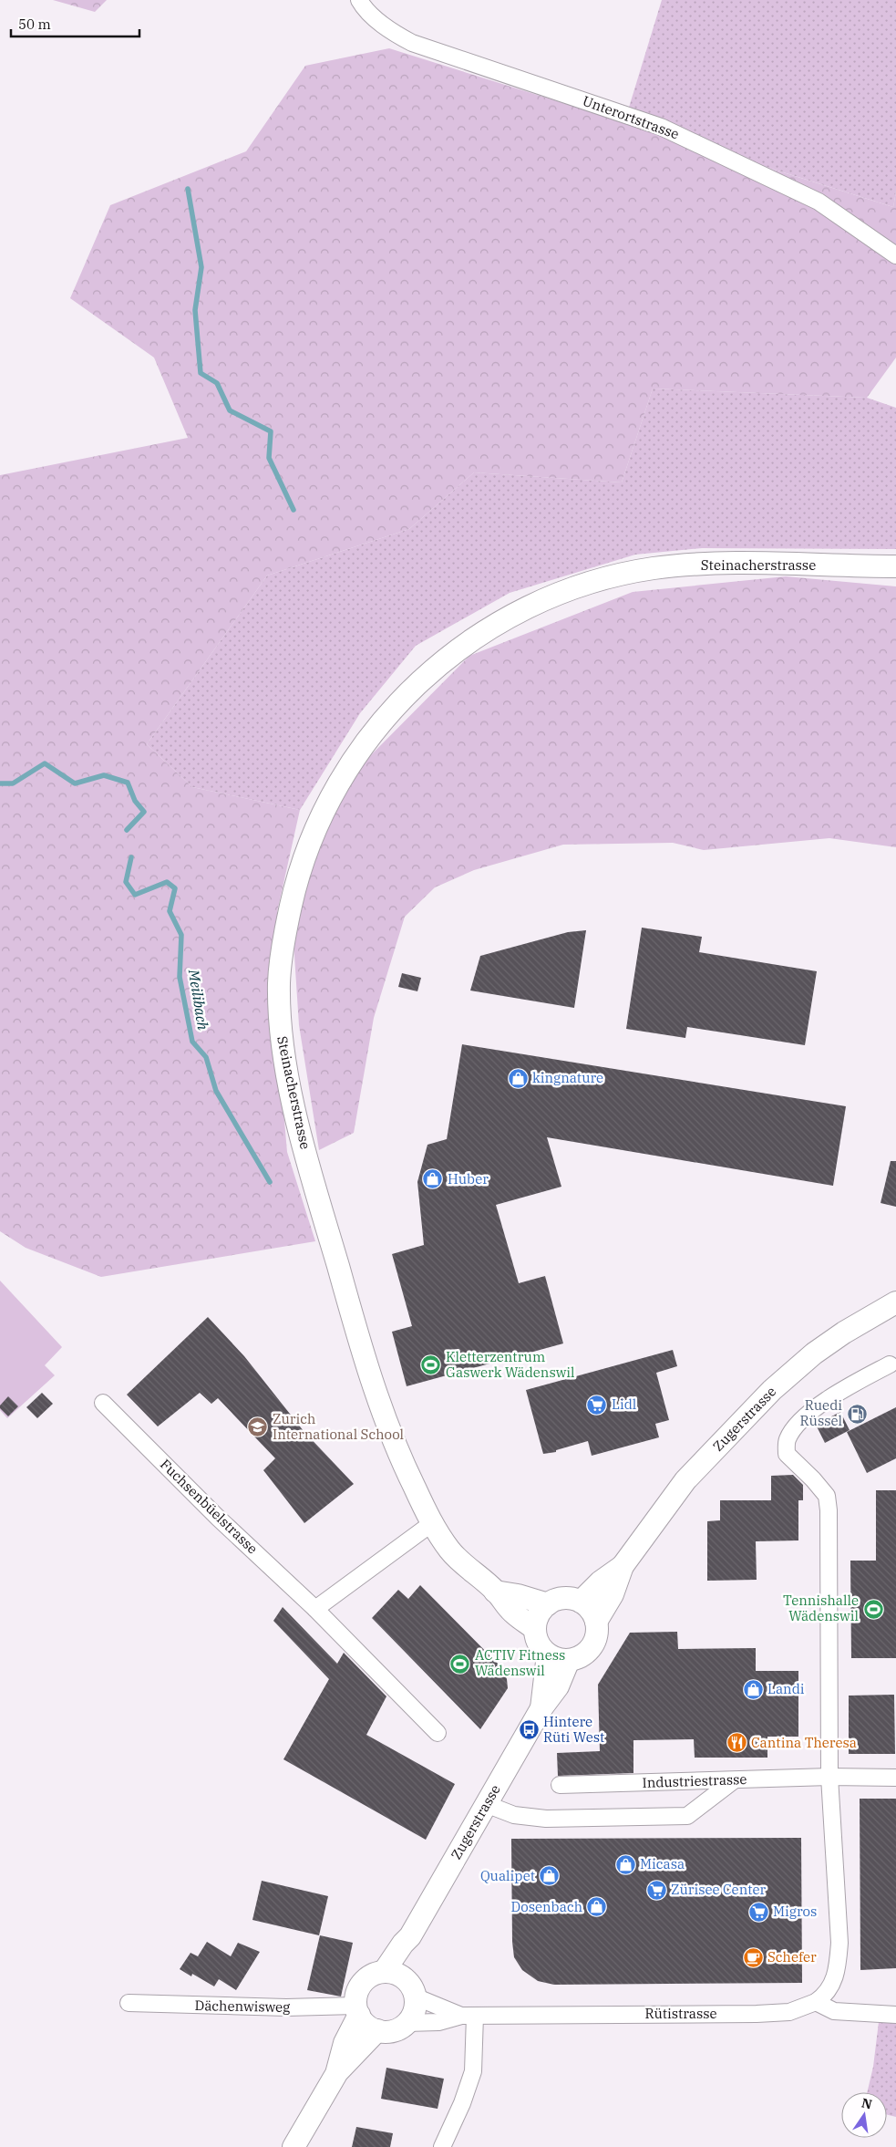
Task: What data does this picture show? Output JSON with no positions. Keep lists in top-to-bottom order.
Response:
{
  "streets": {
    "street": [
      "Unterortstrasse",
      "Steinacherstrasse",
      "Zugerstrasse",
      "Fuchsenbüelstrasse",
      "Industriestrasse",
      "Dächenwisweg",
      "Rütistrasse"
    ]
  },
  "crossings": [
    ["Steinacherstrasse", "Zugerstrasse"],
    ["Zugerstrasse", "Dächenwisweg"],
    ["Zugerstrasse", "Rütistrasse"],
    ["Dächenwisweg", "Rütistrasse"]
  ],
  "water": ["Meilibach"],
  "places": {
    "shop": [
      "kingnature",
      "Huber",
      "Landi",
      "Micasa",
      "Qualipet",
      "Dosenbach"
    ],
    "sports": ["Kletterzentrum Gaswerk Wädenswil", "Tennishalle Wädenswil", "ACTIV Fitness Wädenswil"],
    "supermarket": ["Lidl", "Zürisee Center", "Migros"],
    "fuel station": ["Ruedi Rüssel"],
    "school or university": ["Zurich International School"],
    "bus stop": ["Hintere Rüti West"],
    "restaurant": ["Cantina Theresa"],
    "cafe": ["Schefer"]
  },
  "scale_bar": "50 m",
  "north": "top"
}
